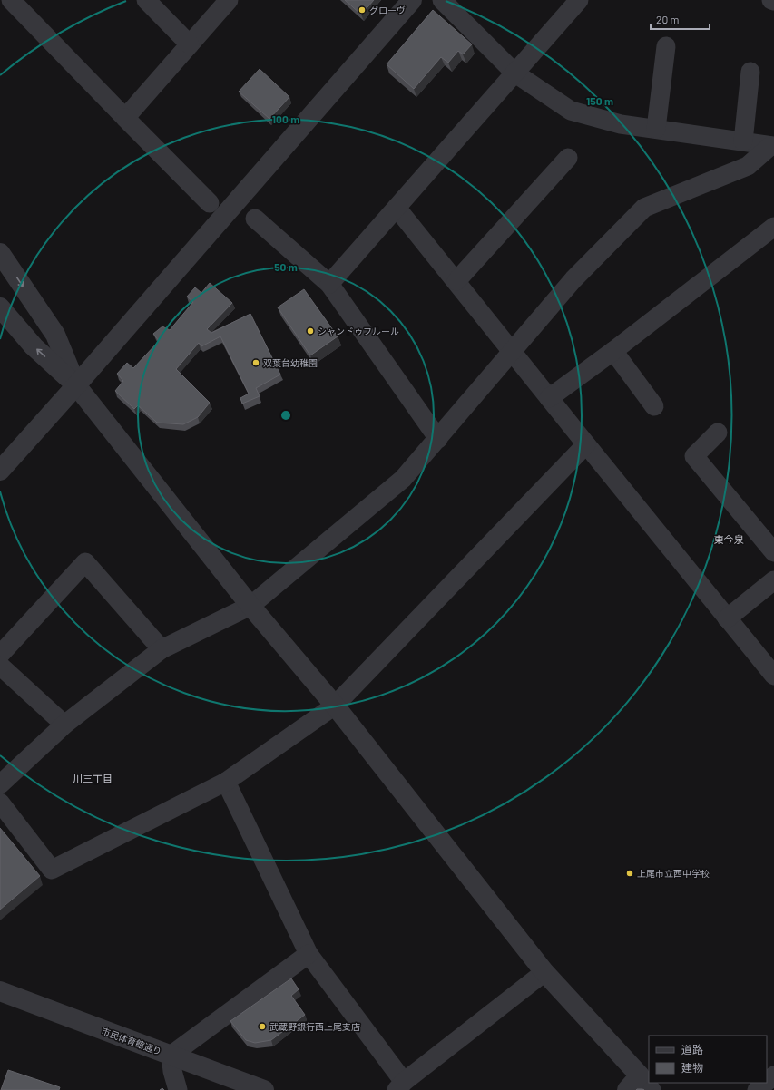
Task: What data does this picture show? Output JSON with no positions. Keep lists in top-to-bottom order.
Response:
{
  "streets": {
    "street": ["市民体育館通り"]
  },
  "districts": ["東今泉", "川三丁目"],
  "places": [
    "グローヴ",
    "シャンドゥフルール",
    "双葉台幼稚園",
    "上尾市立西中学校",
    "武蔵野銀行西上尾支店"
  ],
  "legend": ["道路", "建物"],
  "scale_bar": "20 m",
  "rings": ["150 m", "100 m", "50 m"]
}
